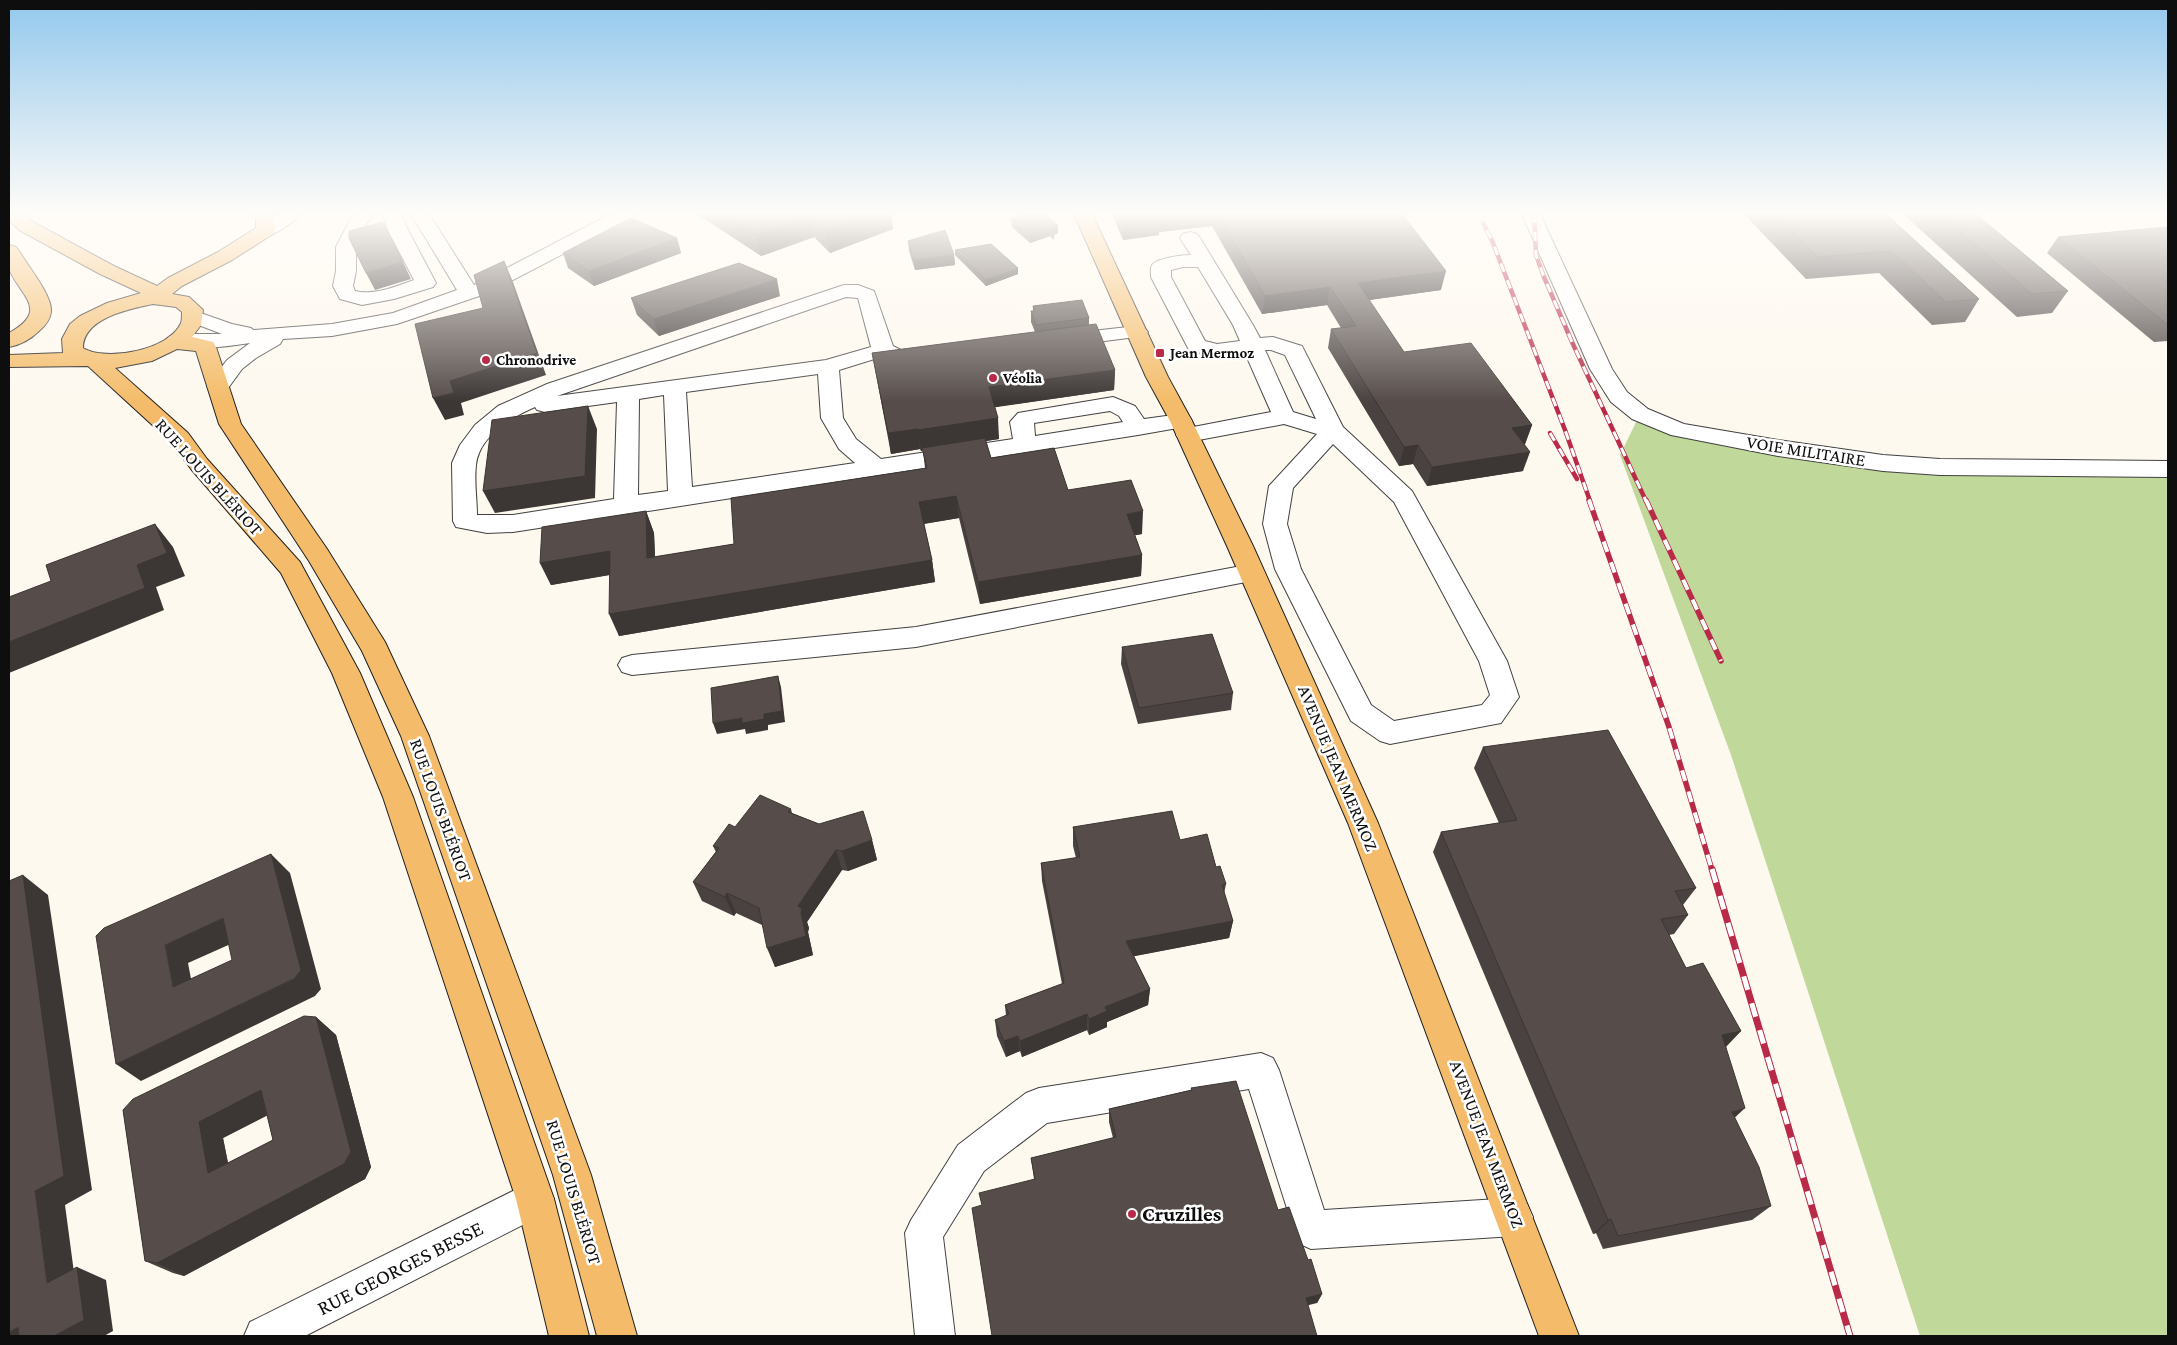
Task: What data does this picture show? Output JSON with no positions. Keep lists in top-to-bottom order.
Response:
{
  "streets": {
    "main road": ["RUE LOUIS BLÉRIOT", "AVENUE JEAN MERMOZ"],
    "street": ["VOIE MILITAIRE", "RUE GEORGES BESSE"]
  },
  "crossings": [
    ["RUE LOUIS BLÉRIOT", "RUE GEORGES BESSE"]
  ],
  "places": {
    "transit": ["Jean Mermoz"],
    "other": ["Chronodrive", "Véolia", "Cruzilles"]
  }
}
